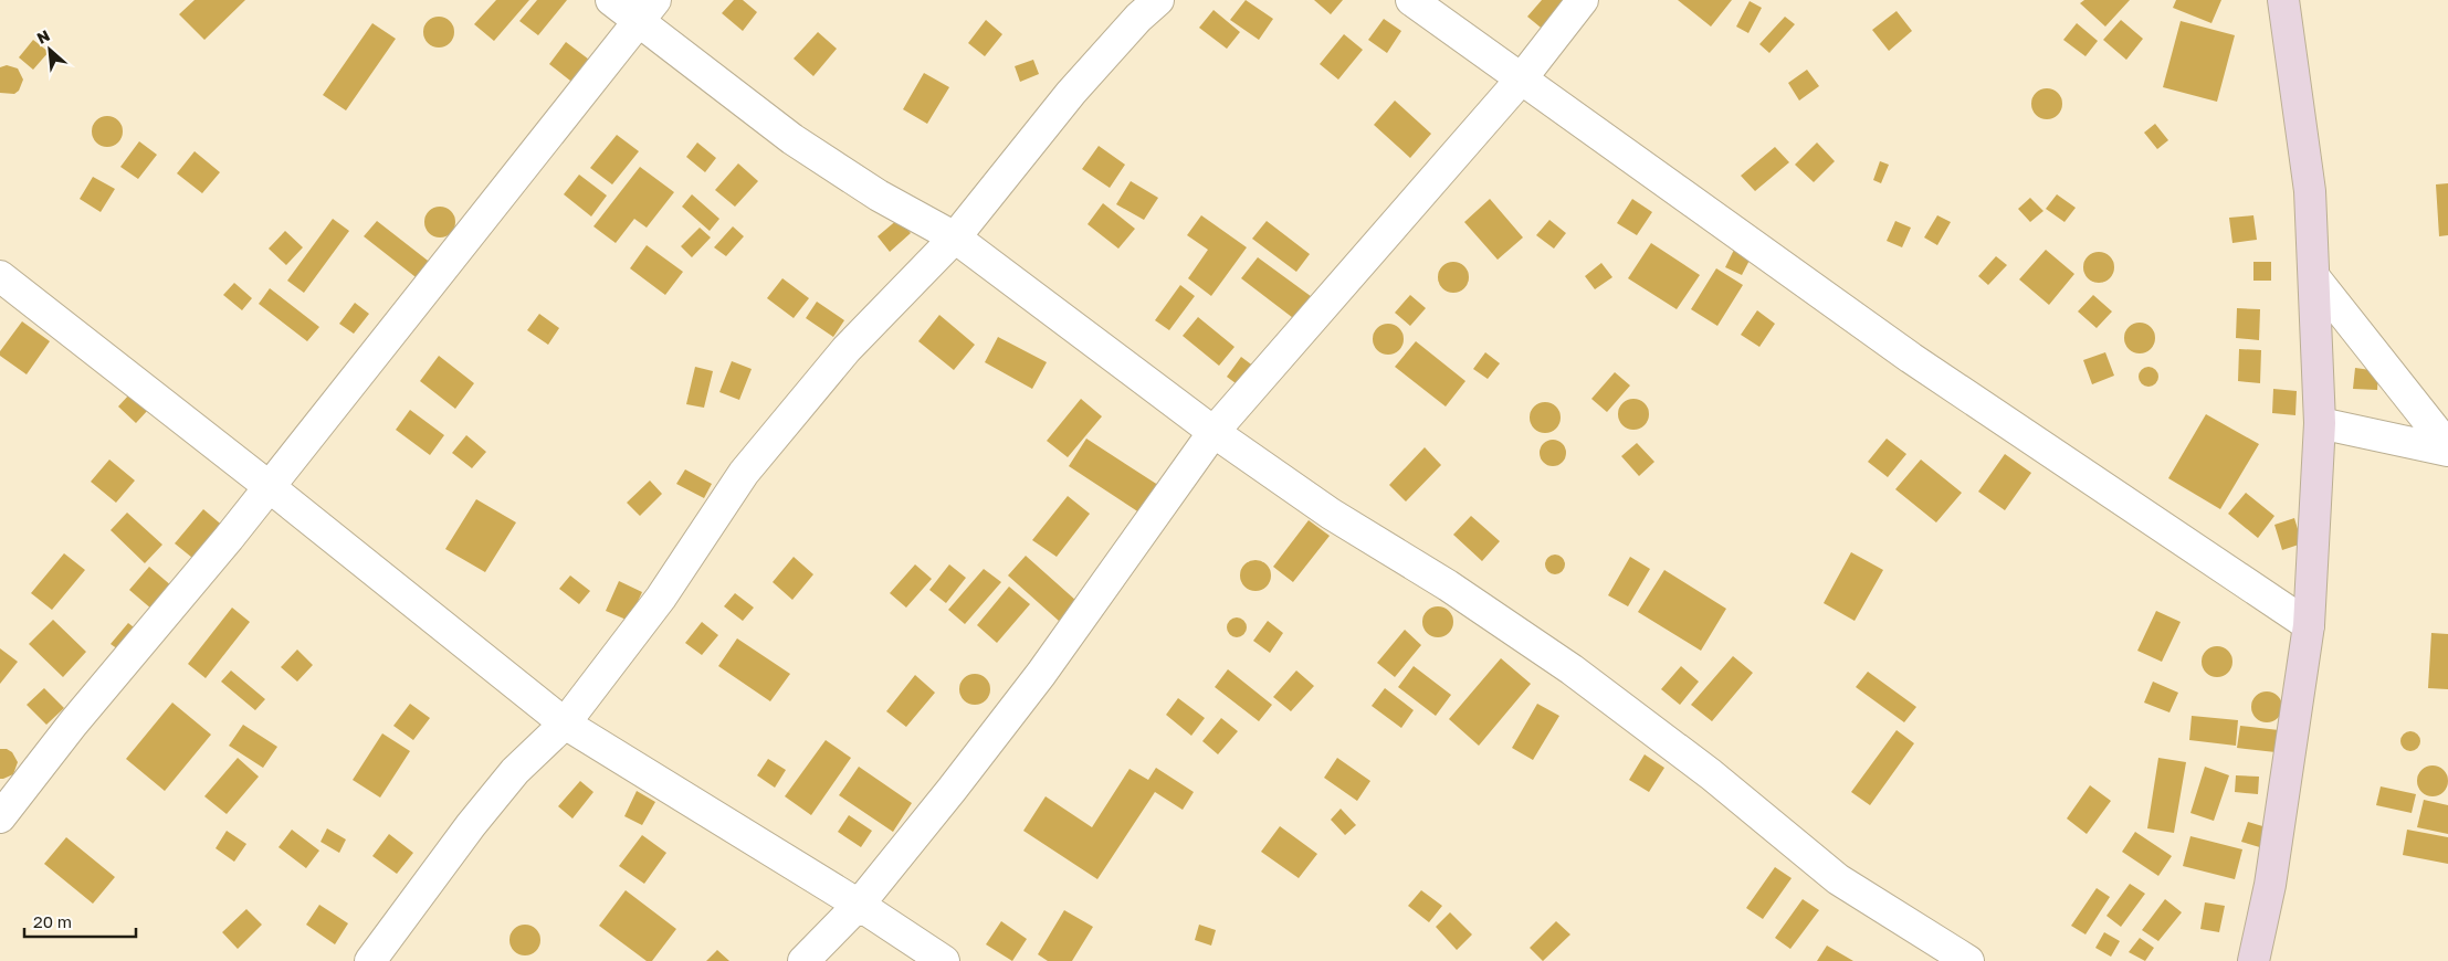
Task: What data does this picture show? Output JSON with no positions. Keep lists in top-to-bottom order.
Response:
{
  "scale_bar": "20 m",
  "north": "top left"
}
